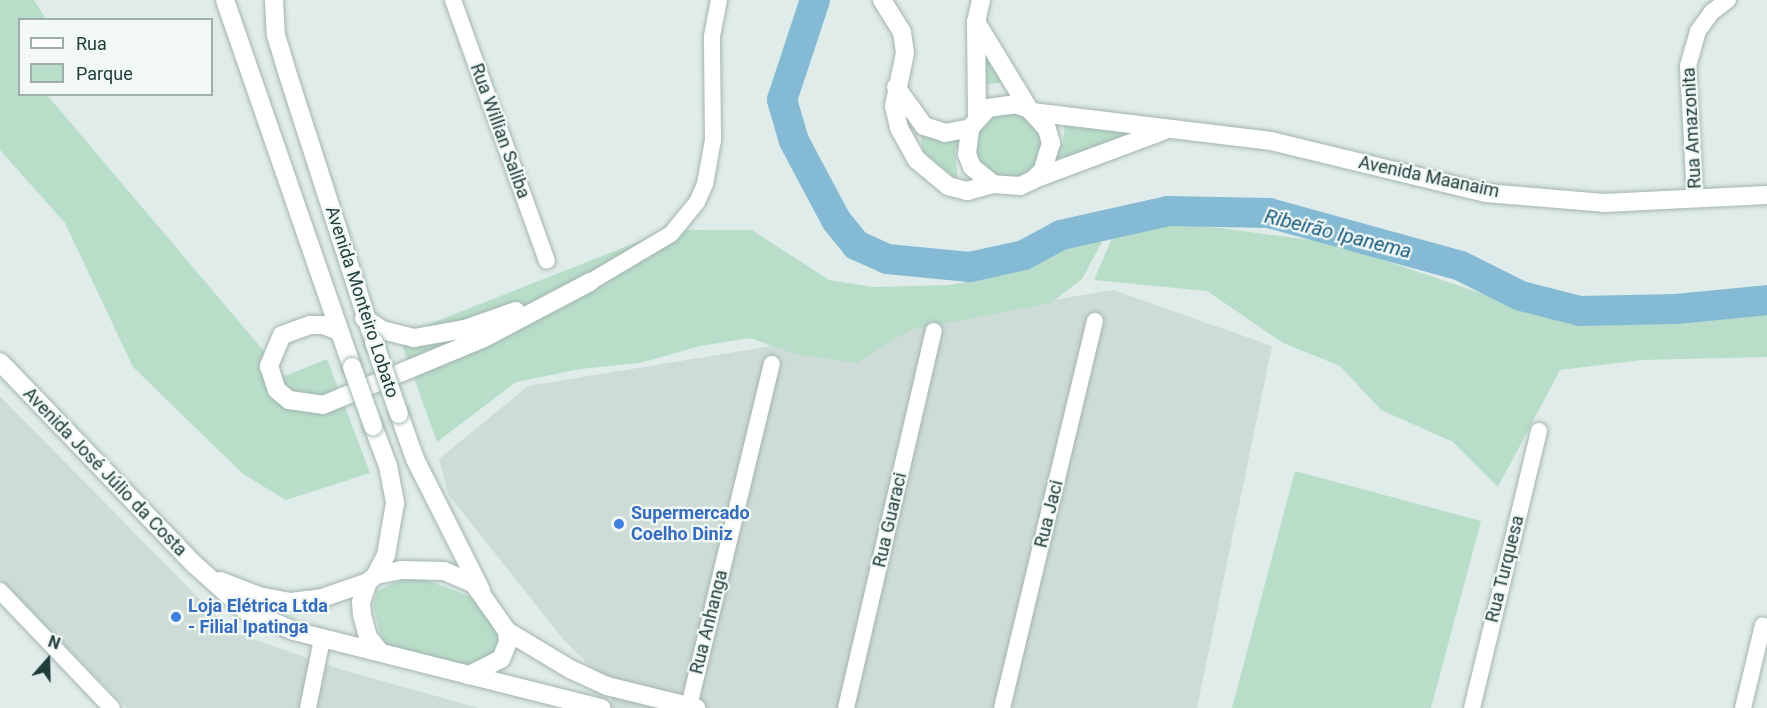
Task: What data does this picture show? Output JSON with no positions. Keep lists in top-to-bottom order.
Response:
{
  "streets": {
    "main road": ["Avenida Maanaim", "Avenida Monteiro Lobato", "Avenida José Júlio da Costa"],
    "street": [
      "Rua Amazonita",
      "Rua Willian Saliba",
      "Rua Jaci",
      "Rua Guaraci",
      "Rua Turquesa",
      "Rua Anhanga"
    ]
  },
  "crossings": [
    ["Rua Amazonita", "Avenida Maanaim"],
    ["Avenida Monteiro Lobato", "Avenida José Júlio da Costa"]
  ],
  "water": ["Ribeirão Ipanema"],
  "places": ["Supermercado Coelho Diniz", "Loja Elétrica Ltda - Filial Ipatinga"],
  "legend": ["Rua", "Parque"],
  "north": "top"
}
